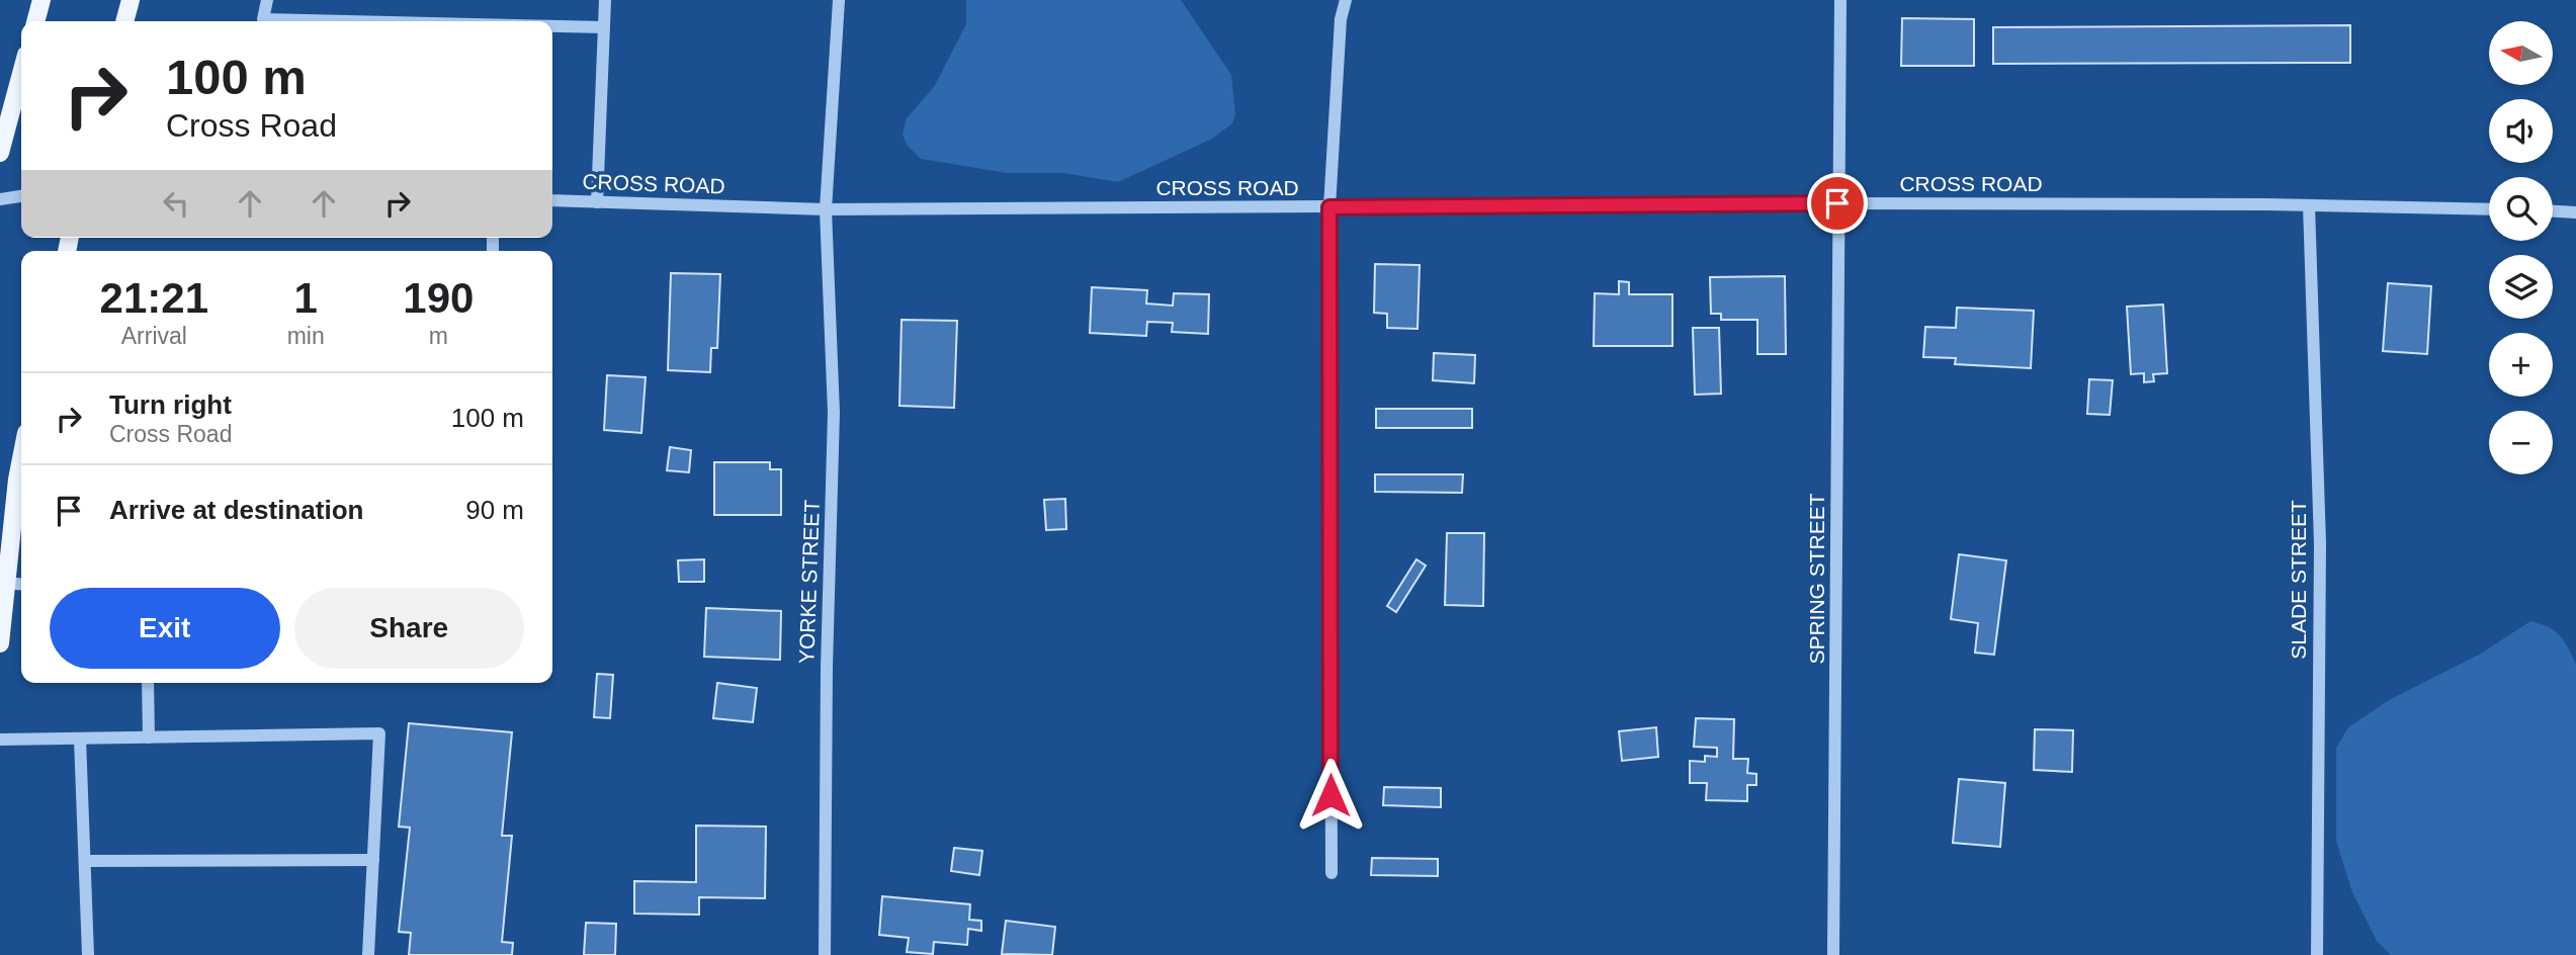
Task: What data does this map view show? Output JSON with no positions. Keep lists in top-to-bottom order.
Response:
{
  "streets": {
    "street": [
      "CROSS ROAD",
      "SPRING STREET",
      "SLADE STREET",
      "YORKE STREET"
    ]
  },
  "crossings": [
    ["CROSS ROAD", "SPRING STREET"],
    ["CROSS ROAD", "SLADE STREET"],
    ["CROSS ROAD", "YORKE STREET"]
  ],
  "north": "left",
  "page": {
    "map_buttons": ["+", "−"],
    "turn": ["100 m", "Cross Road"],
    "eta": [
      "21:21",
      "Arrival",
      "1",
      "min",
      "190",
      "m"
    ],
    "list": [
      {
        "name": "Turn right",
        "note": "Cross Road",
        "value": "100 m"
      },
      {
        "name": "Arrive at destination",
        "value": "90 m"
      }
    ],
    "buttons": ["Exit", "Share"]
  }
}
